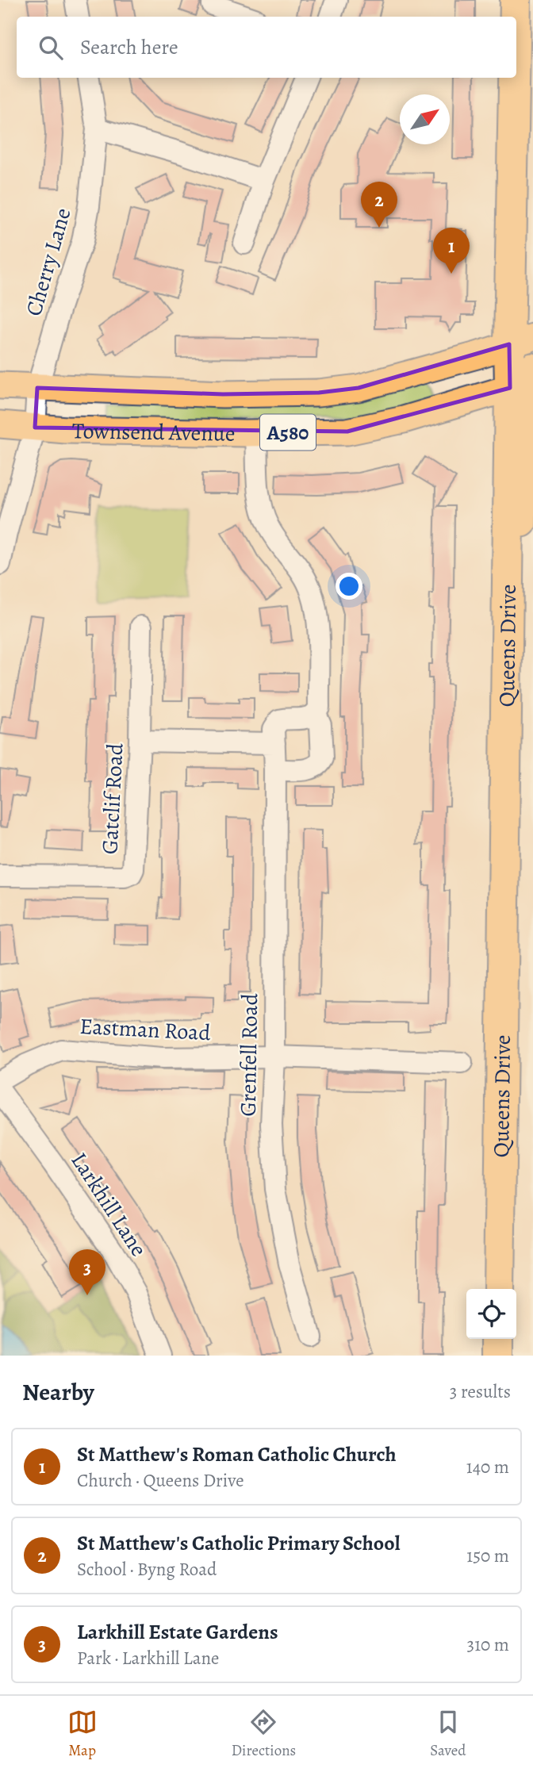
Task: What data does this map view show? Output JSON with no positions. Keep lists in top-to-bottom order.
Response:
{
  "streets": {
    "highway": ["Queens Drive"],
    "main road": ["Townsend Avenue", "A580"],
    "street": [
      "Cherry Lane",
      "Gatclif Road",
      "Eastman Road",
      "Grenfell Road",
      "Larkhill Lane"
    ]
  },
  "crossings": [
    ["Cherry Lane", "Townsend Avenue"],
    ["Cherry Lane", "A580"],
    ["Townsend Avenue", "A580"],
    ["Townsend Avenue", "Queens Drive"],
    ["Eastman Road", "Grenfell Road"]
  ],
  "north": "top right",
  "page": {
    "search": "Search here",
    "pins": ["2", "1", "3"],
    "heading": ["Nearby", "3 results"],
    "list": [
      {
        "mark": "1",
        "name": "St Matthew's Roman Catholic Church",
        "note": "Church · Queens Drive",
        "value": "140 m"
      },
      {
        "mark": "2",
        "name": "St Matthew's Catholic Primary School",
        "note": "School · Byng Road",
        "value": "150 m"
      },
      {
        "mark": "3",
        "name": "Larkhill Estate Gardens",
        "note": "Park · Larkhill Lane",
        "value": "310 m"
      }
    ],
    "nav": ["Map", "Directions", "Saved"]
  }
}
